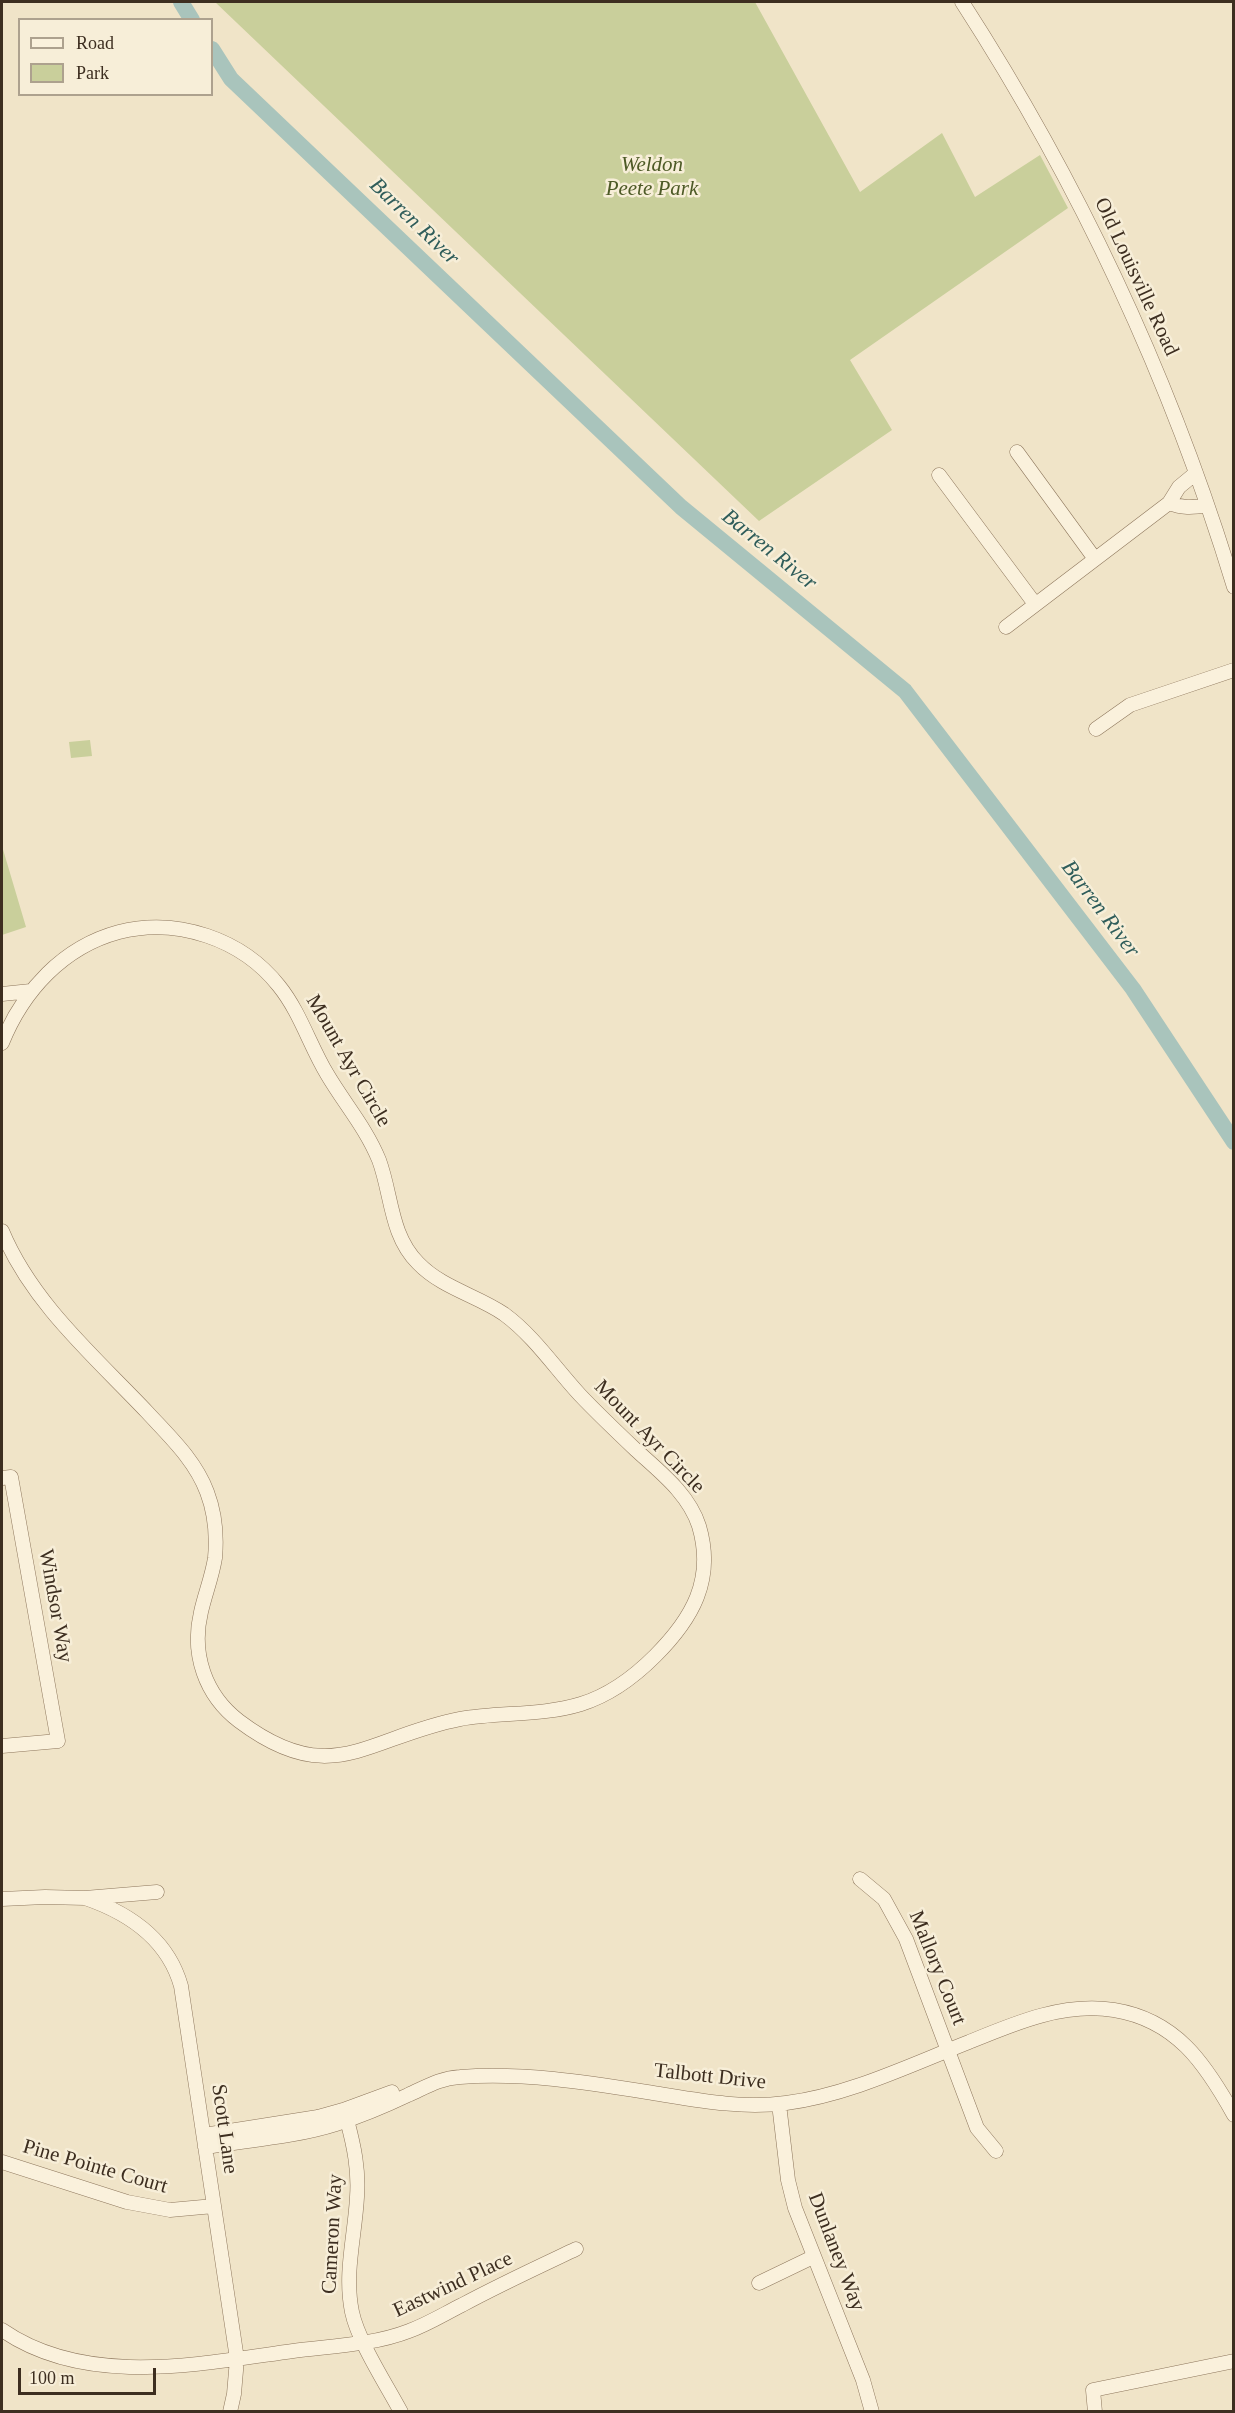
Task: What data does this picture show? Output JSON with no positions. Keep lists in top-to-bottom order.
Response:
{
  "streets": {
    "street": [
      "Old Louisville Road",
      "Mount Ayr Circle",
      "Windsor Way",
      "Mallory Court",
      "Talbott Drive",
      "Scott Lane",
      "Pine Pointe Court",
      "Cameron Way",
      "Dunlaney Way",
      "Eastwind Place"
    ]
  },
  "crossings": [
    ["Mallory Court", "Talbott Drive"],
    ["Talbott Drive", "Scott Lane"],
    ["Talbott Drive", "Cameron Way"],
    ["Talbott Drive", "Dunlaney Way"],
    ["Scott Lane", "Pine Pointe Court"],
    ["Scott Lane", "Eastwind Place"],
    ["Cameron Way", "Eastwind Place"]
  ],
  "water": ["Barren River"],
  "parks": ["Weldon Peete Park"],
  "legend": ["Road", "Park"],
  "scale_bar": "100 m"
}
